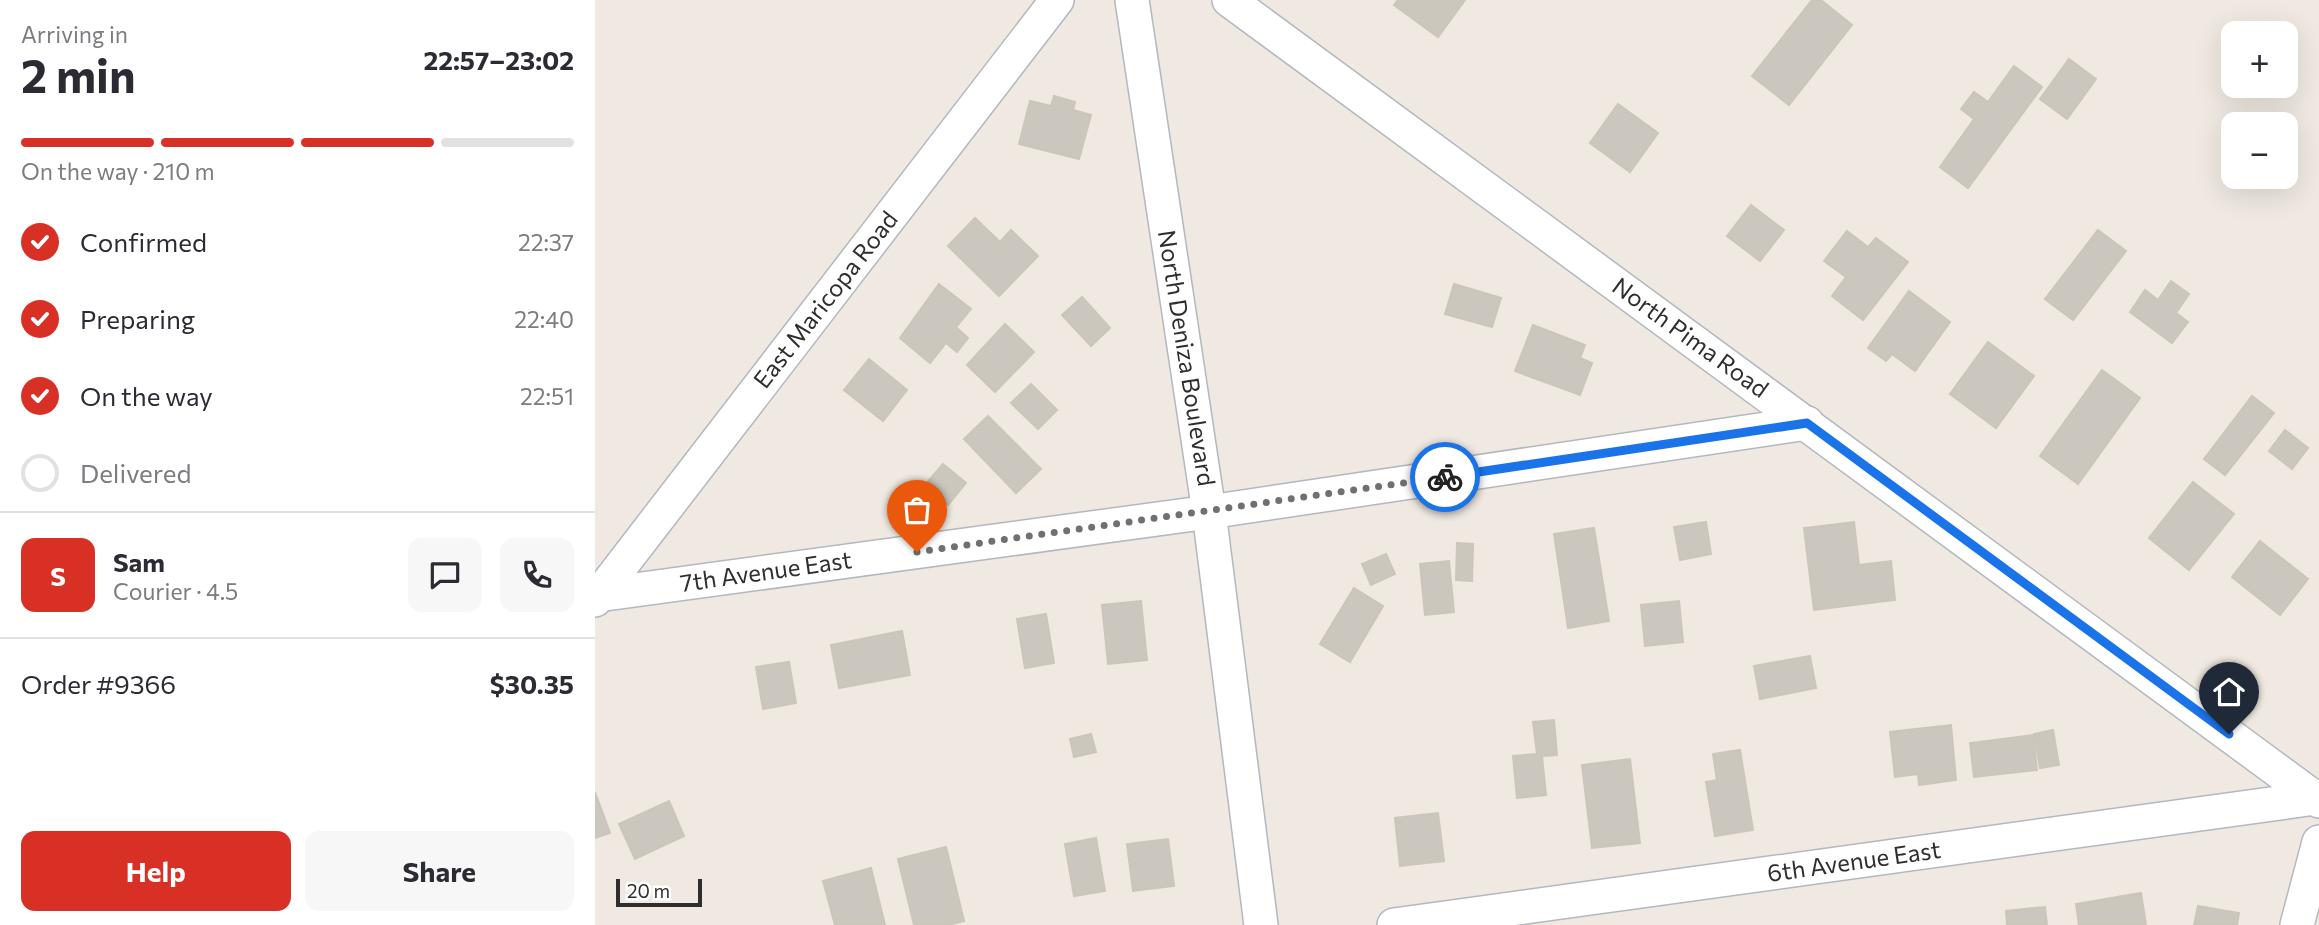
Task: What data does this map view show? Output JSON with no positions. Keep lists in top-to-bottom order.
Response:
{
  "streets": {
    "street": [
      "East Maricopa Road",
      "North Pima Road",
      "North Deniza Boulevard",
      "7th Avenue East",
      "6th Avenue East"
    ]
  },
  "crossings": [
    ["East Maricopa Road", "7th Avenue East"],
    ["North Pima Road", "7th Avenue East"],
    ["North Pima Road", "6th Avenue East"],
    ["North Deniza Boulevard", "7th Avenue East"]
  ],
  "scale_bar": "20 m",
  "page": {
    "heading": ["2 min", "Arriving in", "22:57–23:02"],
    "panel": [
      "Sam",
      "Courier · 4.5",
      "Order #9366",
      "$30.35"
    ],
    "map_buttons": ["+", "−"],
    "bar": "On the way · 210 m",
    "list": [
      ["Confirmed", "22:37"],
      ["Preparing", "22:40"],
      ["On the way", "22:51"],
      "Delivered"
    ],
    "round": "S",
    "buttons": ["Help", "Share"],
    "scale": "20 m"
  }
}
